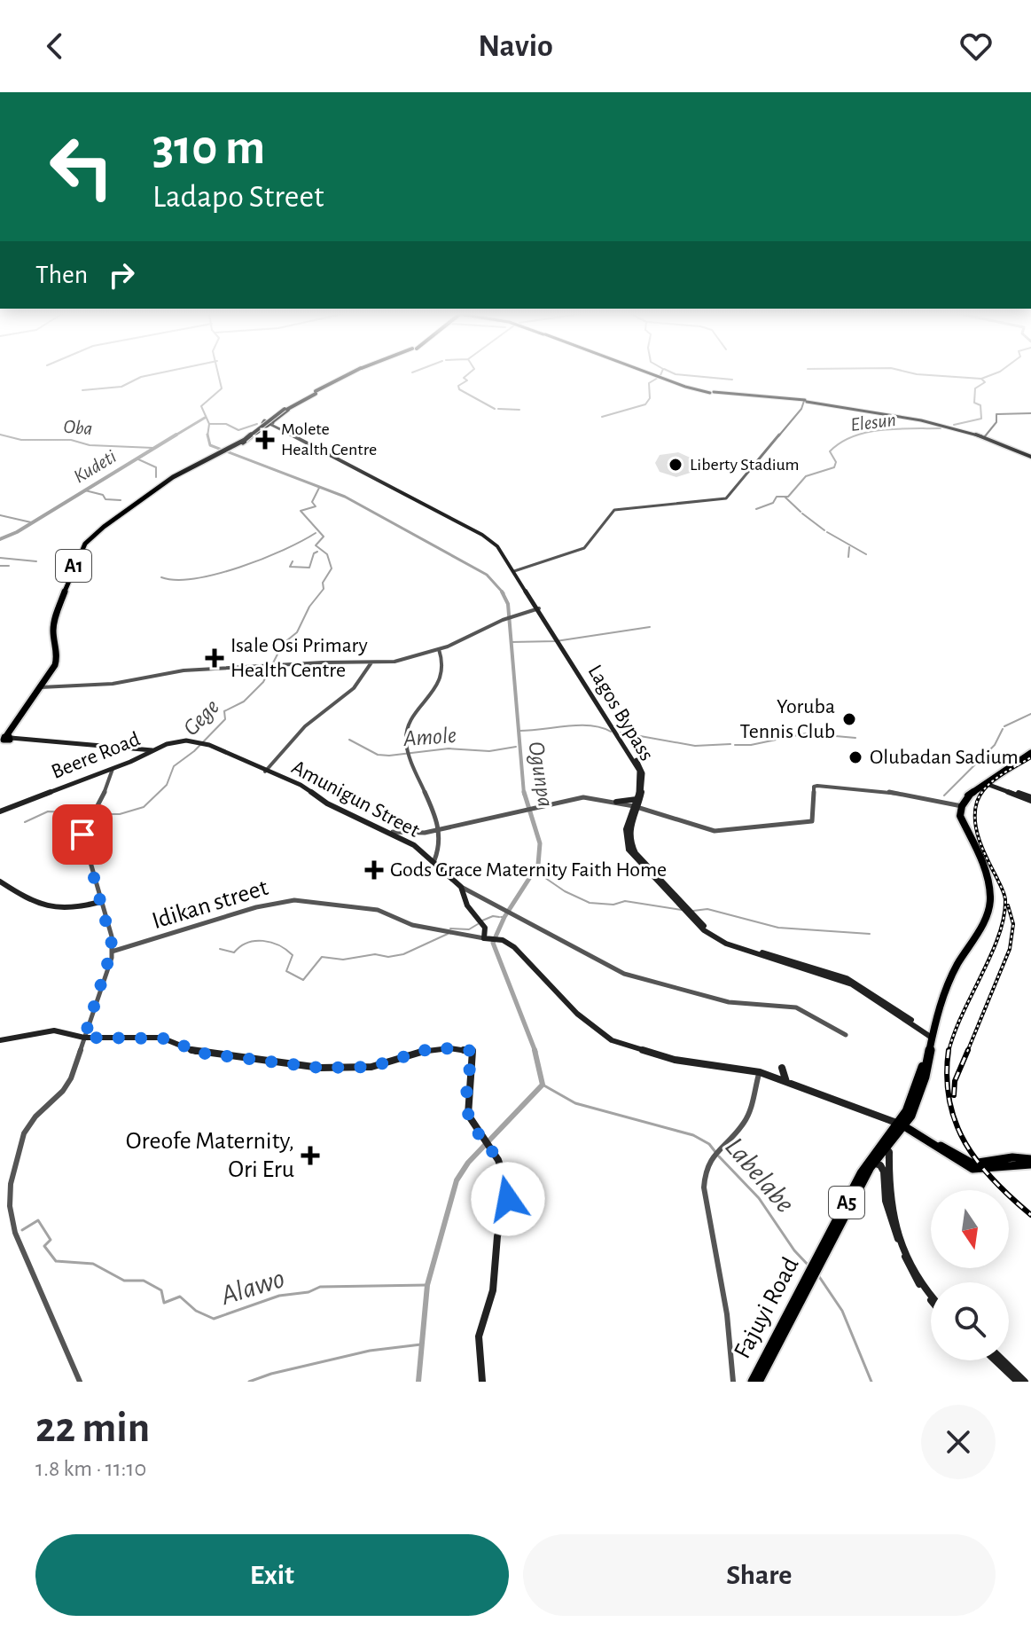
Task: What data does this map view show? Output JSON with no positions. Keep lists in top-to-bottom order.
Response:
{
  "streets": {
    "highway": ["A1", "A5", "Fajuyi Road"],
    "main road": ["Lagos Bypass", "Beere Road", "Amunigun Street"],
    "street": ["Idikan street"]
  },
  "crossings": [
    ["Lagos Bypass", "A5"],
    ["Beere Road", "Amunigun Street"],
    ["Amunigun Street", "Idikan street"],
    ["A5", "Fajuyi Road"]
  ],
  "water": [
    "Elesun",
    "Oba",
    "Kudeti",
    "Gege",
    "Amole",
    "Ogunpa",
    "Labelabe",
    "Alawo"
  ],
  "places": {
    "health": [
      "Molete Health Centre",
      "Isale Osi Primary Health Centre",
      "Gods Grace Maternity Faith Home",
      "Oreofe Maternity, Ori Eru"
    ],
    "other": ["Liberty Stadium", "Yoruba Tennis Club", "Olubadan Sadium"]
  },
  "north": "bottom",
  "page": {
    "header": "Navio",
    "turn": ["310 m", "Ladapo Street"],
    "then": "Then",
    "heading": ["22 min", "1.8 km · 11:10"],
    "buttons": ["Exit", "Share"]
  }
}
